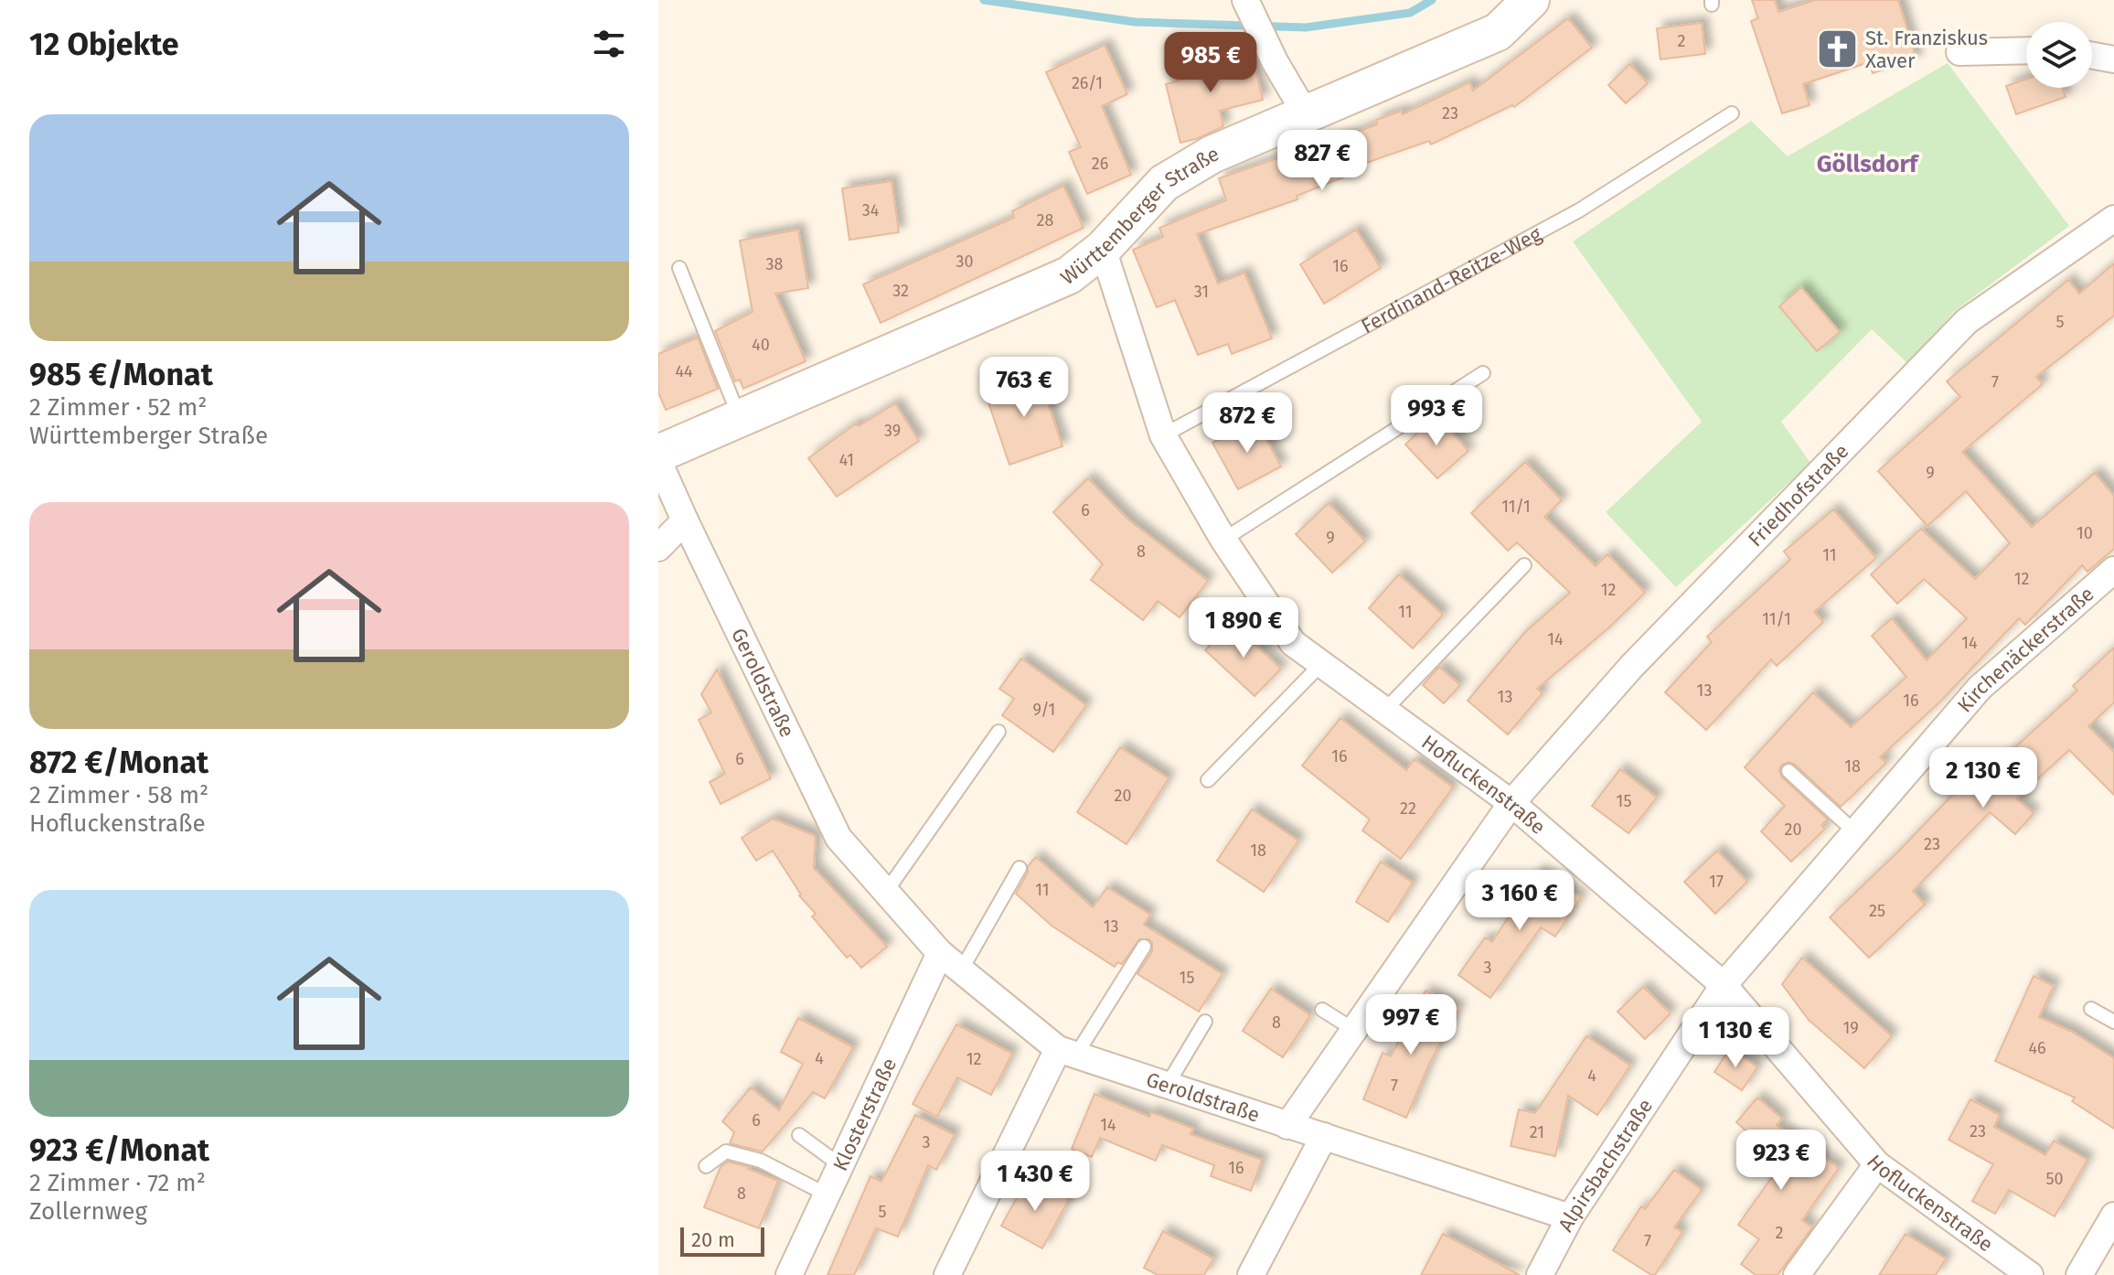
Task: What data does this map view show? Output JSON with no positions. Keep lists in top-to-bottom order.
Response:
{
  "streets": {
    "street": [
      "Württemberger Straße",
      "Friedhofstraße",
      "Kirchenäckerstraße",
      "Geroldstraße",
      "Hofluckenstraße",
      "Klosterstraße",
      "Alpirsbachstraße"
    ],
    "lane": ["Ferdinand-Reitze-Weg"]
  },
  "crossings": [
    ["Württemberger Straße", "Hofluckenstraße"],
    ["Ferdinand-Reitze-Weg", "Hofluckenstraße"],
    ["Friedhofstraße", "Geroldstraße"],
    ["Friedhofstraße", "Hofluckenstraße"],
    ["Kirchenäckerstraße", "Hofluckenstraße"],
    ["Kirchenäckerstraße", "Alpirsbachstraße"],
    ["Geroldstraße", "Klosterstraße"],
    ["Geroldstraße", "Alpirsbachstraße"],
    ["Hofluckenstraße", "Alpirsbachstraße"]
  ],
  "districts": ["Göllsdorf"],
  "places": {
    "church": ["St. Franziskus Xaver"]
  },
  "house_numbers": [
    "2",
    "26/1",
    "23",
    "26",
    "34",
    "28",
    "30",
    "38",
    "16",
    "32",
    "31",
    "5",
    "40",
    "44",
    "7",
    "39",
    "41",
    "9",
    "11/1",
    "6",
    "10",
    "9",
    "8",
    "11",
    "12",
    "12",
    "11",
    "11/1",
    "14",
    "14",
    "13",
    "13",
    "16",
    "9/1",
    "16",
    "6",
    "18",
    "20",
    "15",
    "22",
    "20",
    "23",
    "18",
    "17",
    "11",
    "25",
    "13",
    "3",
    "15",
    "8",
    "19",
    "46",
    "4",
    "12",
    "4",
    "7",
    "6",
    "14",
    "23",
    "21",
    "3",
    "16",
    "50",
    "8",
    "5",
    "2",
    "7"
  ],
  "scale_bar": "20 m",
  "page": {
    "heading": "12 Objekte",
    "price": [
      "985 €",
      "827 €",
      "763 €",
      "993 €",
      "872 €",
      "1 890 €",
      "2 130 €",
      "3 160 €",
      "997 €",
      "1 130 €",
      "923 €",
      "1 430 €"
    ],
    "list": [
      {
        "name": "985 €/Monat",
        "note": "2 Zimmer · 52 m² · Württemberger Straße"
      },
      {
        "name": "872 €/Monat",
        "note": "2 Zimmer · 58 m² · Hofluckenstraße"
      },
      {
        "name": "923 €/Monat",
        "note": "2 Zimmer · 72 m² · Zollernweg"
      }
    ],
    "scale": "20 m"
  }
}
